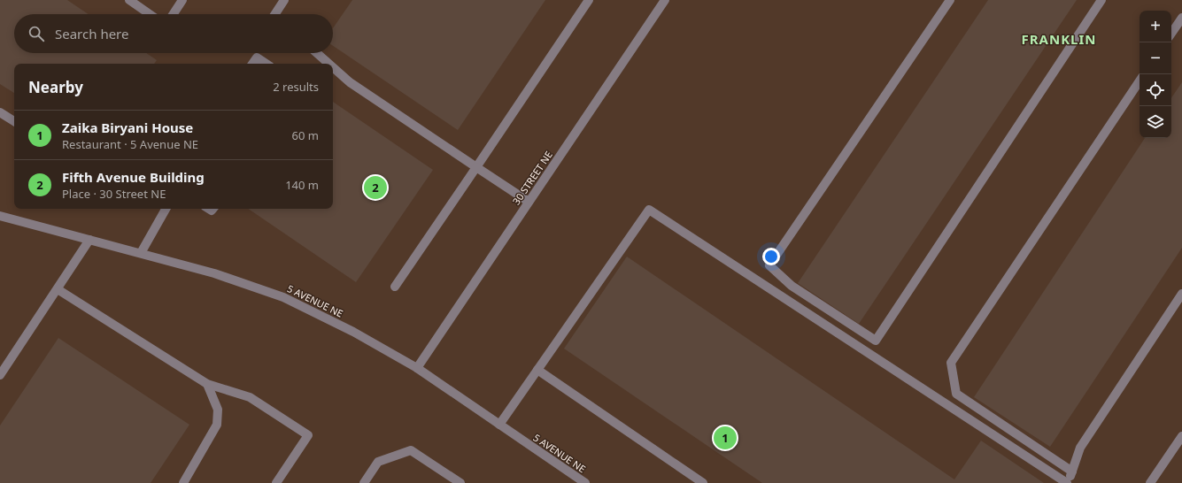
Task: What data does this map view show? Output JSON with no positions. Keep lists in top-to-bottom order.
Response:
{
  "streets": {
    "street": ["30 STREET NE", "5 AVENUE NE"]
  },
  "crossings": [
    ["30 STREET NE", "5 AVENUE NE"]
  ],
  "districts": ["FRANKLIN"],
  "page": {
    "map_buttons": ["+", "−"],
    "search": "Search here",
    "heading": ["Nearby", "2 results"],
    "list": [
      {
        "mark": "1",
        "name": "Zaika Biryani House",
        "note": "Restaurant · 5 Avenue NE",
        "value": "60 m"
      },
      {
        "mark": "2",
        "name": "Fifth Avenue Building",
        "note": "Place · 30 Street NE",
        "value": "140 m"
      }
    ],
    "pins": ["2", "1"]
  }
}
